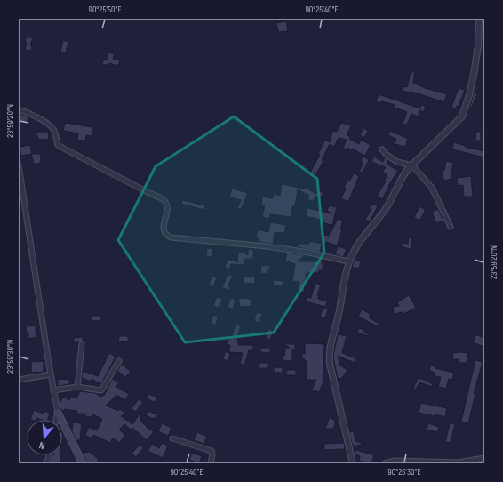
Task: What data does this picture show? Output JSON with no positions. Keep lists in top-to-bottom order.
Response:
{
  "north": "bottom",
  "coordinates": [
    "90°25'50\"E",
    "90°25'40\"E",
    "23°59'20\"N",
    "23°59'30\"N",
    "90°25'30\"E"
  ]
}
